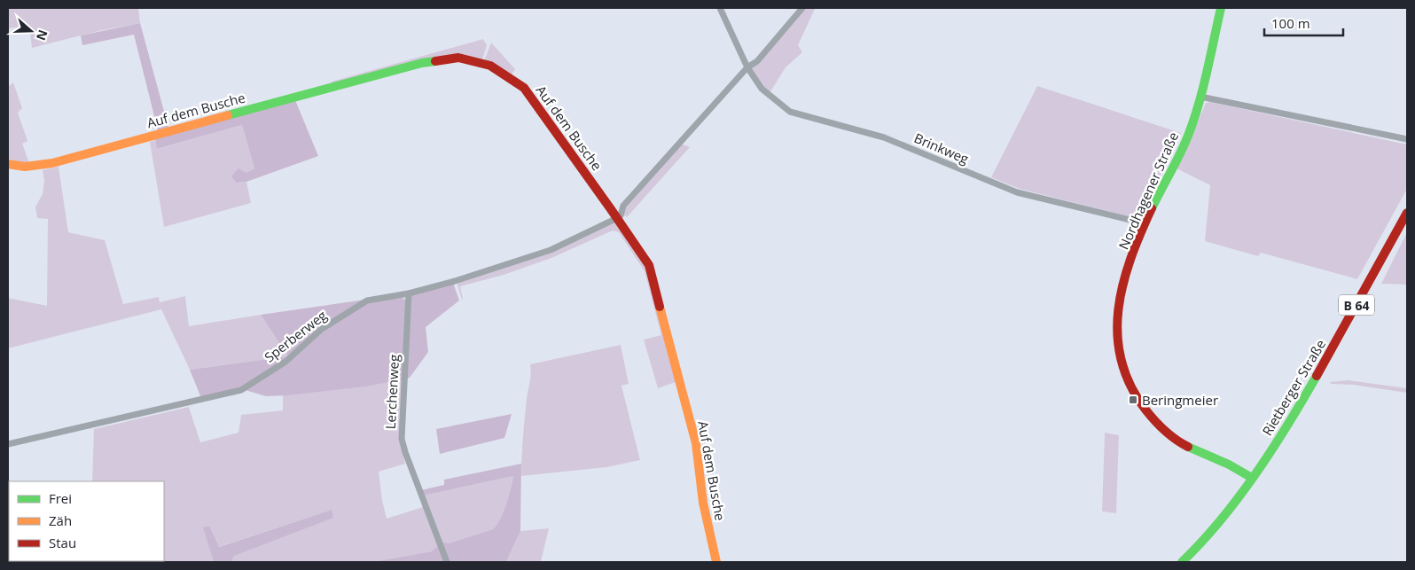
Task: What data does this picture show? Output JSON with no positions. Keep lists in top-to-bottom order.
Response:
{
  "streets": {
    "street": [
      "Auf dem Busche",
      "Brinkweg",
      "Nordhagener Straße",
      "B 64",
      "Sperberweg",
      "Rietberger Straße",
      "Lerchenweg"
    ]
  },
  "crossings": [
    ["Auf dem Busche", "Sperberweg"],
    ["Brinkweg", "Nordhagener Straße"],
    ["Nordhagener Straße", "Rietberger Straße"],
    ["Sperberweg", "Lerchenweg"]
  ],
  "places": {
    "transit": ["Beringmeier"]
  },
  "legend": ["Frei", "Zäh", "Stau"],
  "scale_bar": "100 m",
  "north": "right"
}
